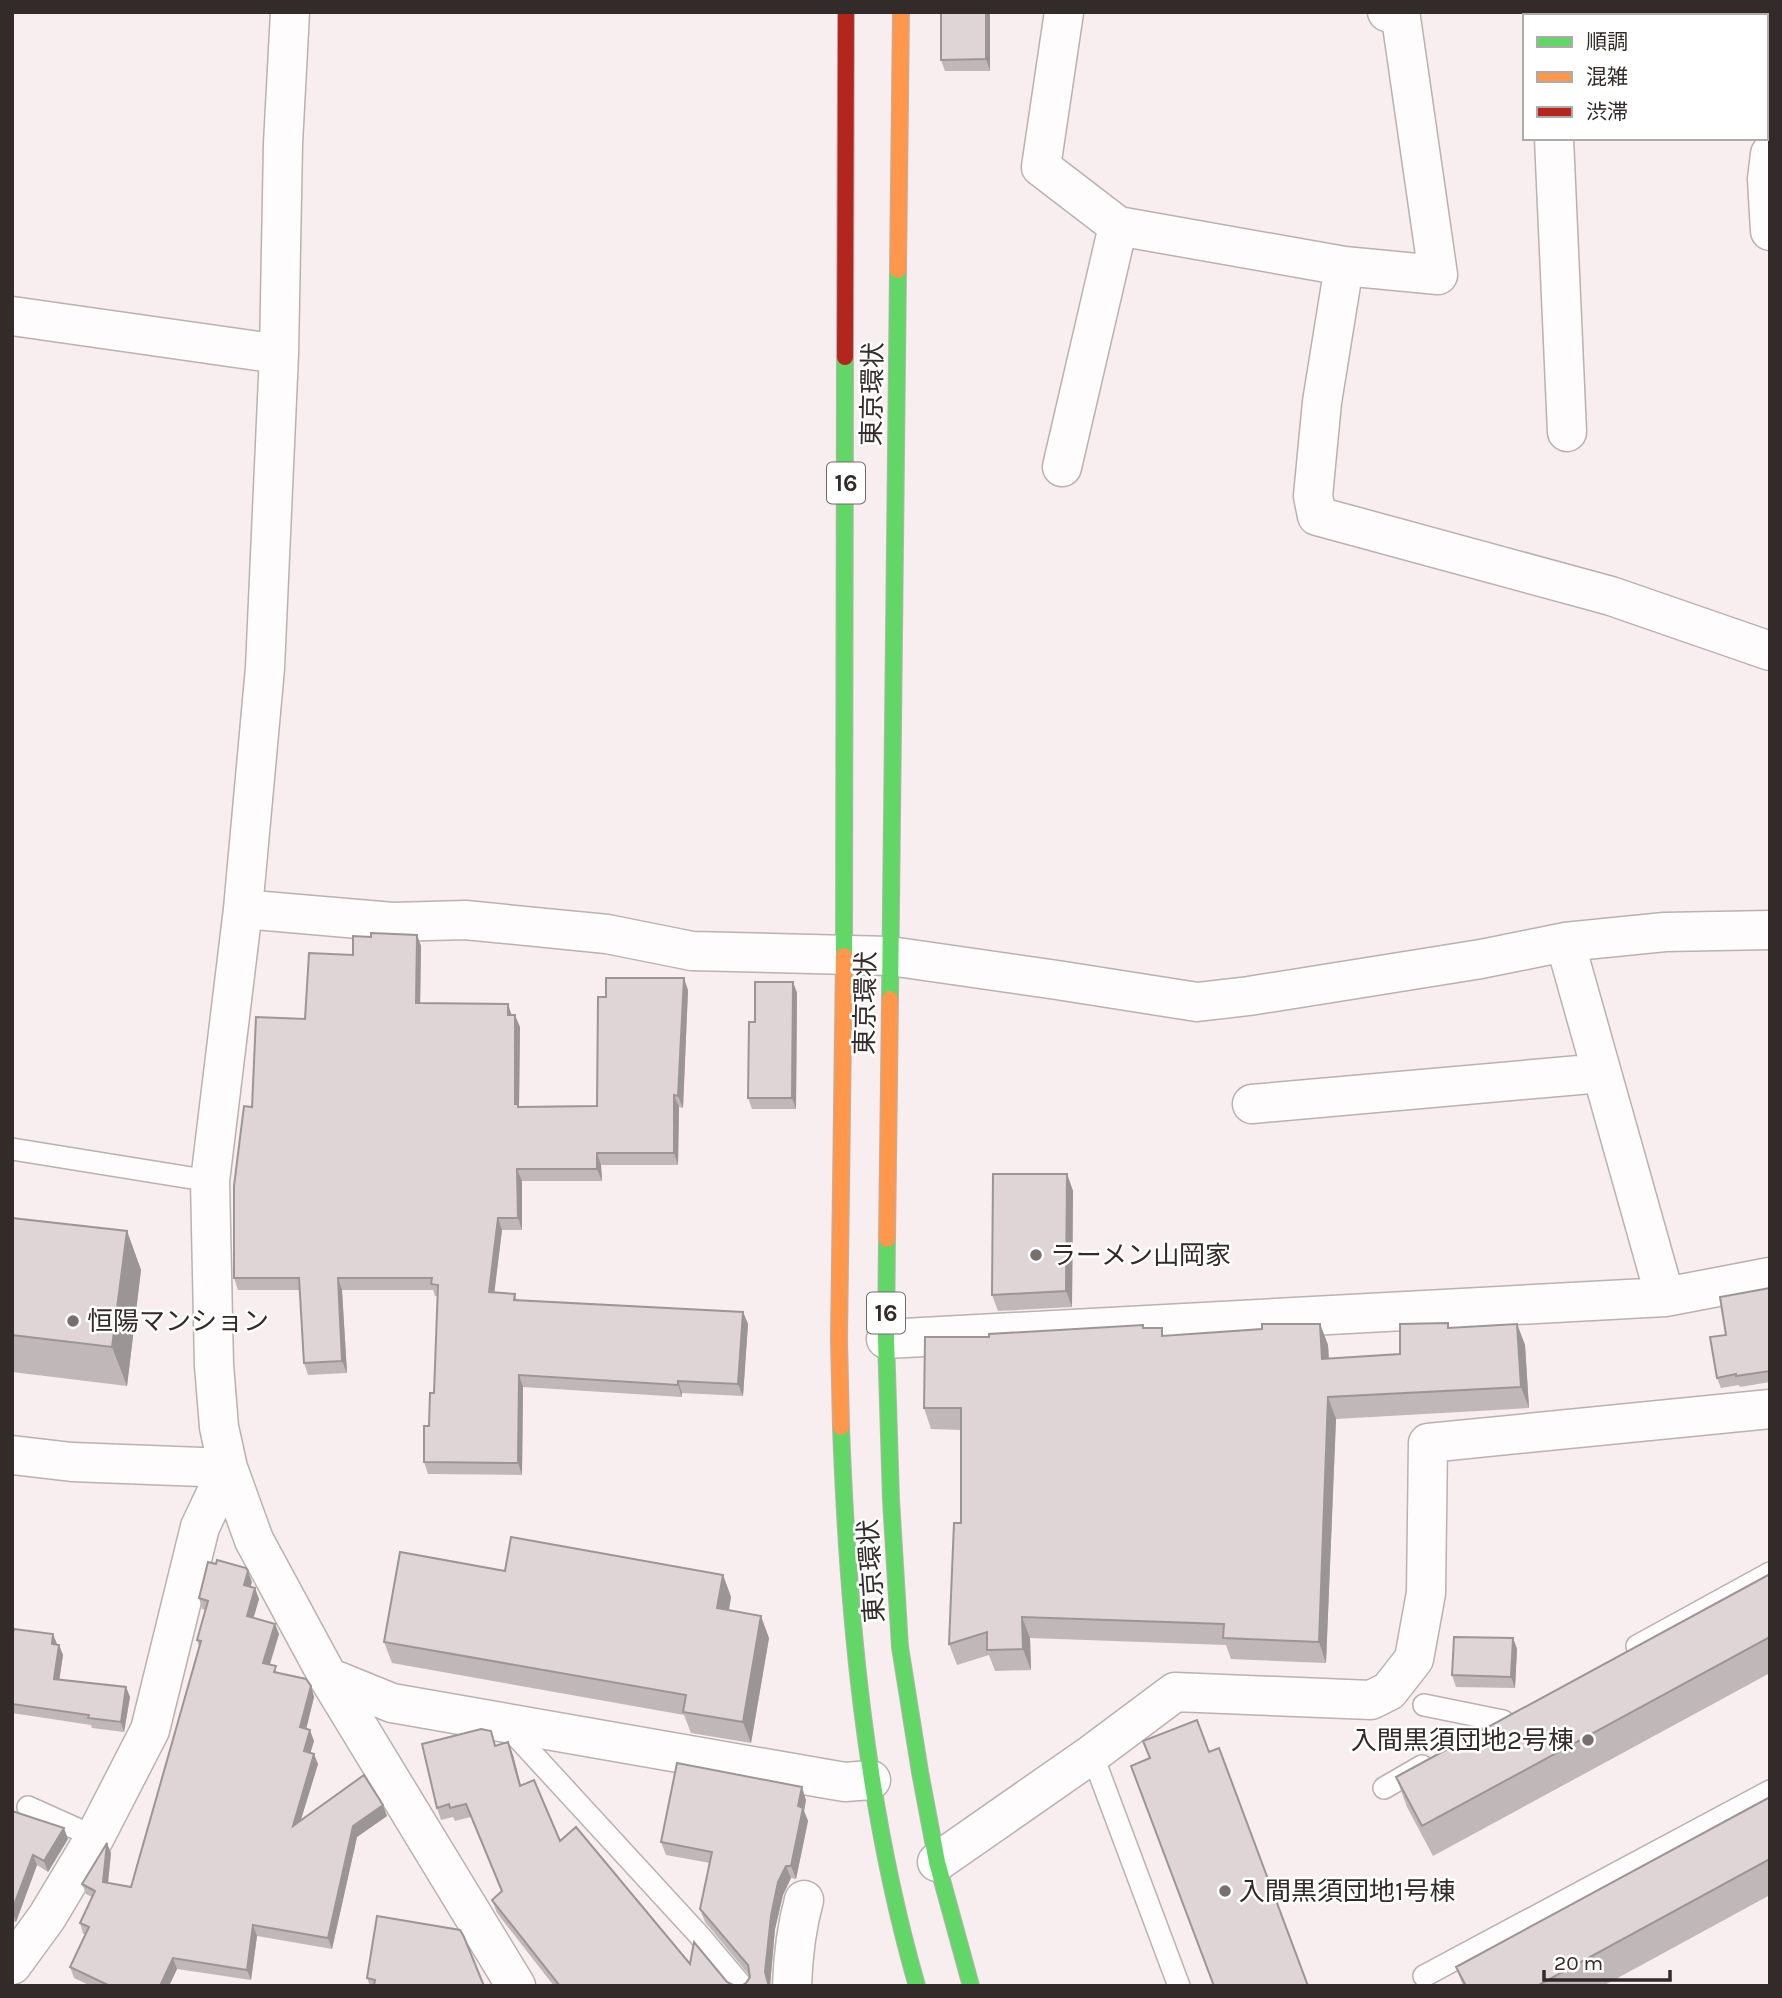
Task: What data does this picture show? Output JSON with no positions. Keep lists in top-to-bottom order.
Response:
{
  "streets": {
    "main road": ["東京環状", "16"]
  },
  "places": [
    "ラーメン山岡家",
    "恒陽マンション",
    "入間黒須団地2号棟",
    "入間黒須団地1号棟"
  ],
  "legend": ["順調", "混雑", "渋滞"],
  "scale_bar": "20 m"
}
